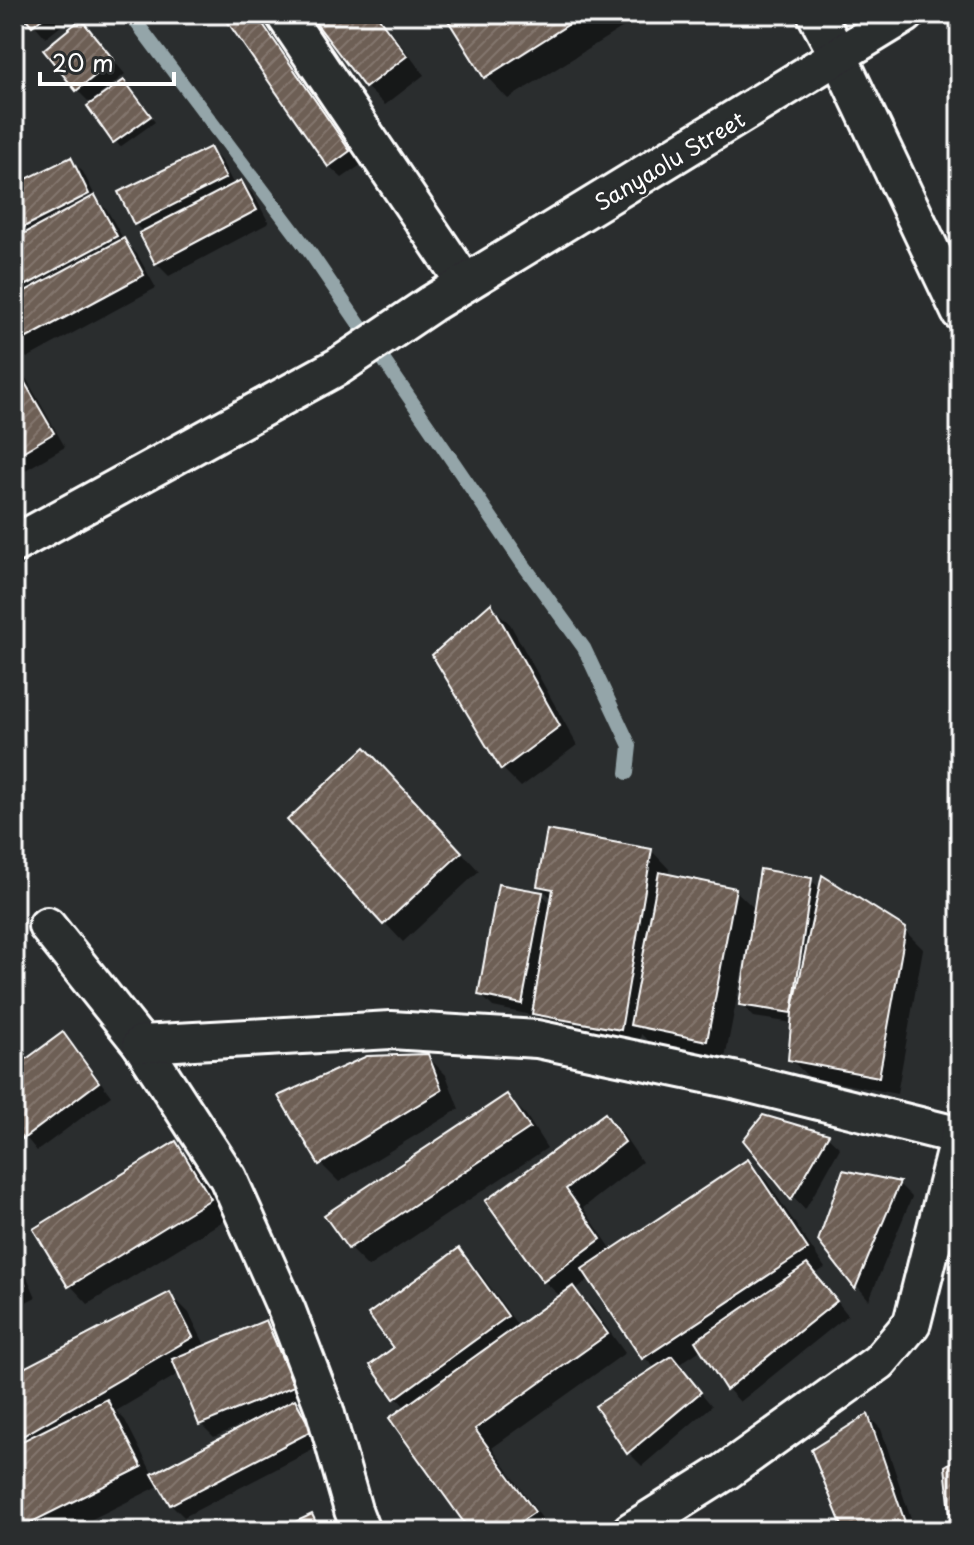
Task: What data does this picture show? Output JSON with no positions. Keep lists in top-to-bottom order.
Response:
{
  "streets": {
    "street": ["Sanyaolu Street"]
  },
  "scale_bar": "20 m"
}
